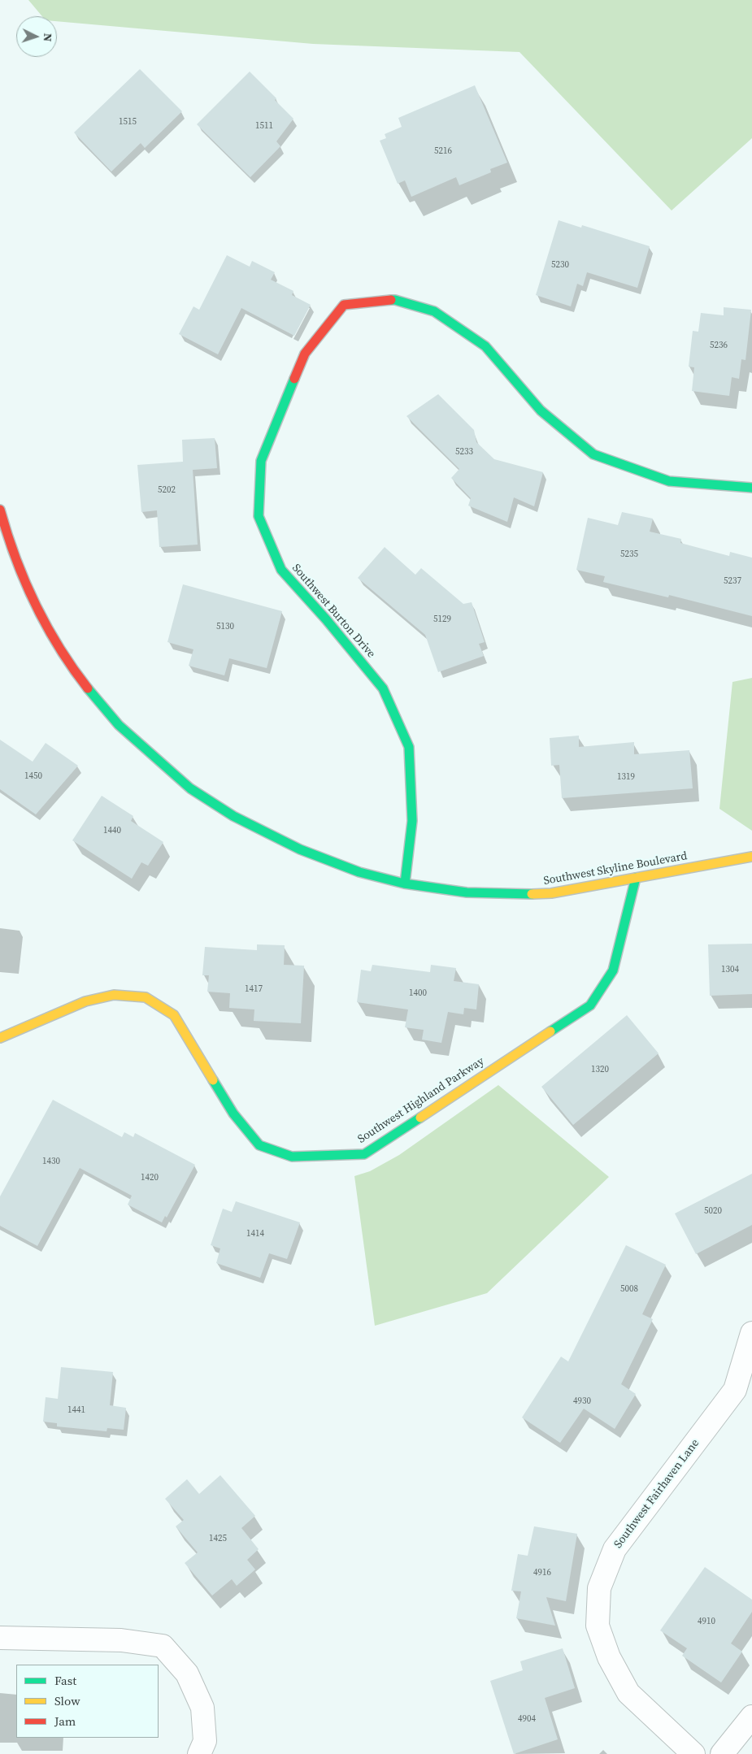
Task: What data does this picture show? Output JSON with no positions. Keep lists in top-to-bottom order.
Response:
{
  "streets": {
    "street": [
      "Southwest Burton Drive",
      "Southwest Skyline Boulevard",
      "Southwest Highland Parkway",
      "Southwest Fairhaven Lane"
    ]
  },
  "crossings": [
    ["Southwest Burton Drive", "Southwest Skyline Boulevard"],
    ["Southwest Skyline Boulevard", "Southwest Highland Parkway"]
  ],
  "house_numbers": [
    "1515",
    "1511",
    "5216",
    "5230",
    "5236",
    "5233",
    "5202",
    "5235",
    "5237",
    "5129",
    "5130",
    "1450",
    "1319",
    "1440",
    "1304",
    "1417",
    "1400",
    "1320",
    "1430",
    "1420",
    "5020",
    "1414",
    "5008",
    "4930",
    "1441",
    "1425",
    "4916",
    "4910",
    "4904"
  ],
  "legend": ["Fast", "Slow", "Jam"],
  "north": "right"
}
